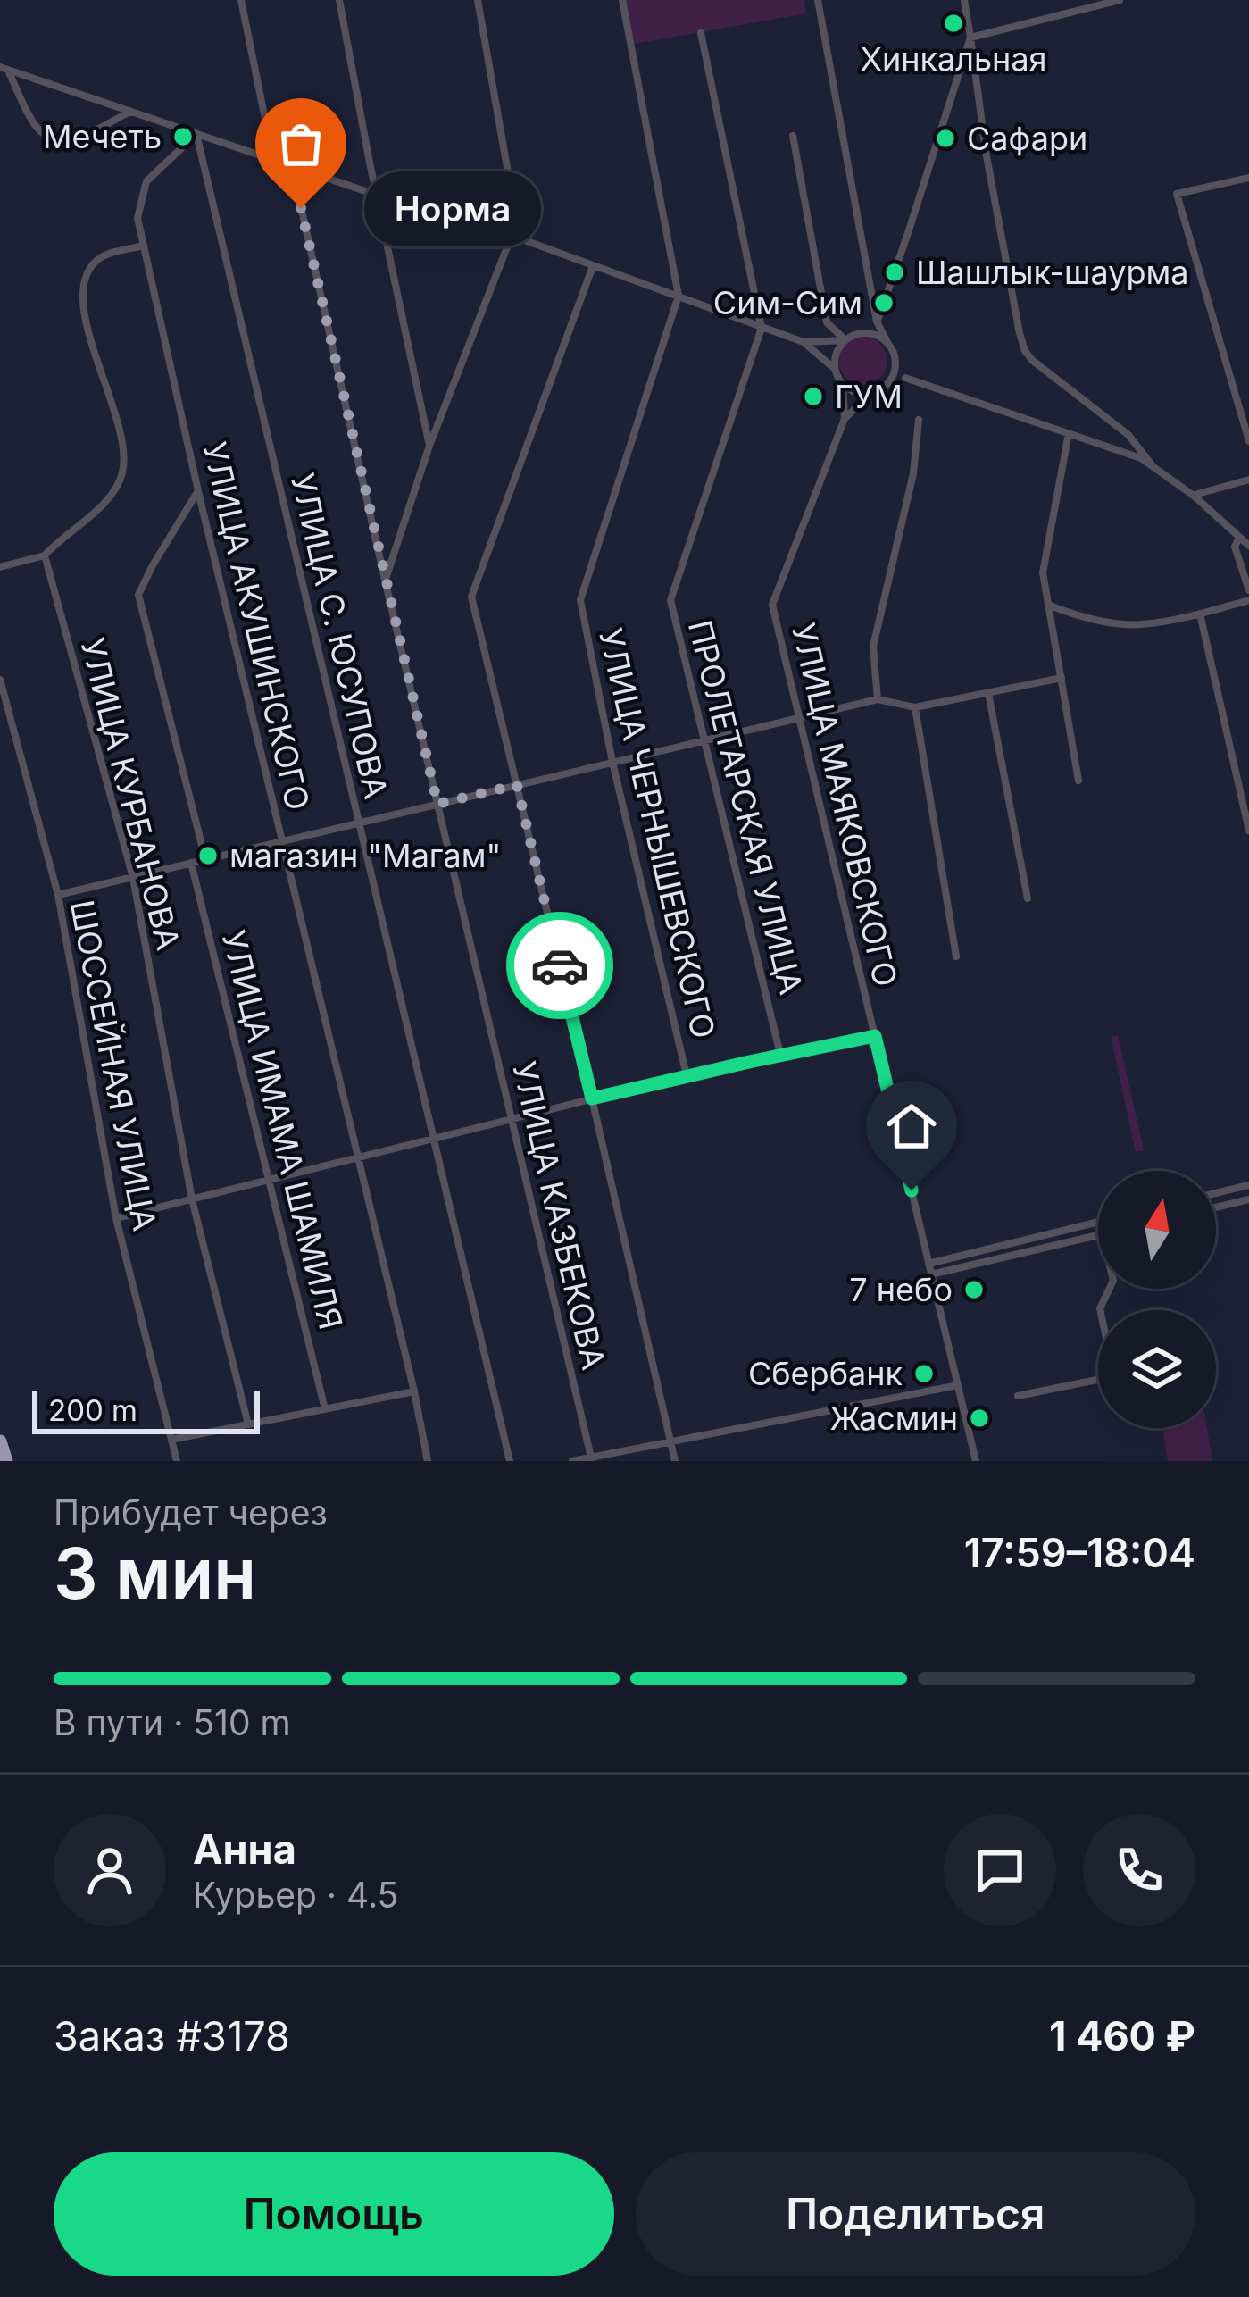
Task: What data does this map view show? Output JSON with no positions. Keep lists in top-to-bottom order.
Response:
{
  "streets": {
    "street": [
      "УЛИЦА АКУШИНСКОГО",
      "УЛИЦА С. ЮСУПОВА",
      "УЛИЦА КУРБАНОВА",
      "УЛИЦА МАЯКОВСКОГО",
      "ПРОЛЕТАРСКАЯ УЛИЦА",
      "УЛИЦА ЧЕРНЫШЕВСКОГО",
      "ШОССЕЙНАЯ УЛИЦА",
      "УЛИЦА ИМАМА ШАМИЛЯ",
      "УЛИЦА КАЗБЕКОВА"
    ]
  },
  "crossings": [
    ["УЛИЦА АКУШИНСКОГО", "УЛИЦА С. ЮСУПОВА"]
  ],
  "places": [
    "Хинкальная",
    "Мечеть",
    "Сафари",
    "Норма",
    "Шашлык-шаурма",
    "Сим-Сим",
    "ГУМ",
    "магазин \"Магам\"",
    "7 небо",
    "Сбербанк",
    "Жасмин"
  ],
  "scale_bar": "200 m",
  "north": "top",
  "page": {
    "bubble": "Норма",
    "scale": "200 m",
    "heading": ["3 мин", "Прибудет через", "17:59–18:04"],
    "panel": [
      "Анна",
      "Курьер · 4.5",
      "Заказ #3178",
      "1 460 ₽"
    ],
    "bar": "В пути · 510 m",
    "buttons": ["Помощь", "Поделиться"]
  }
}
